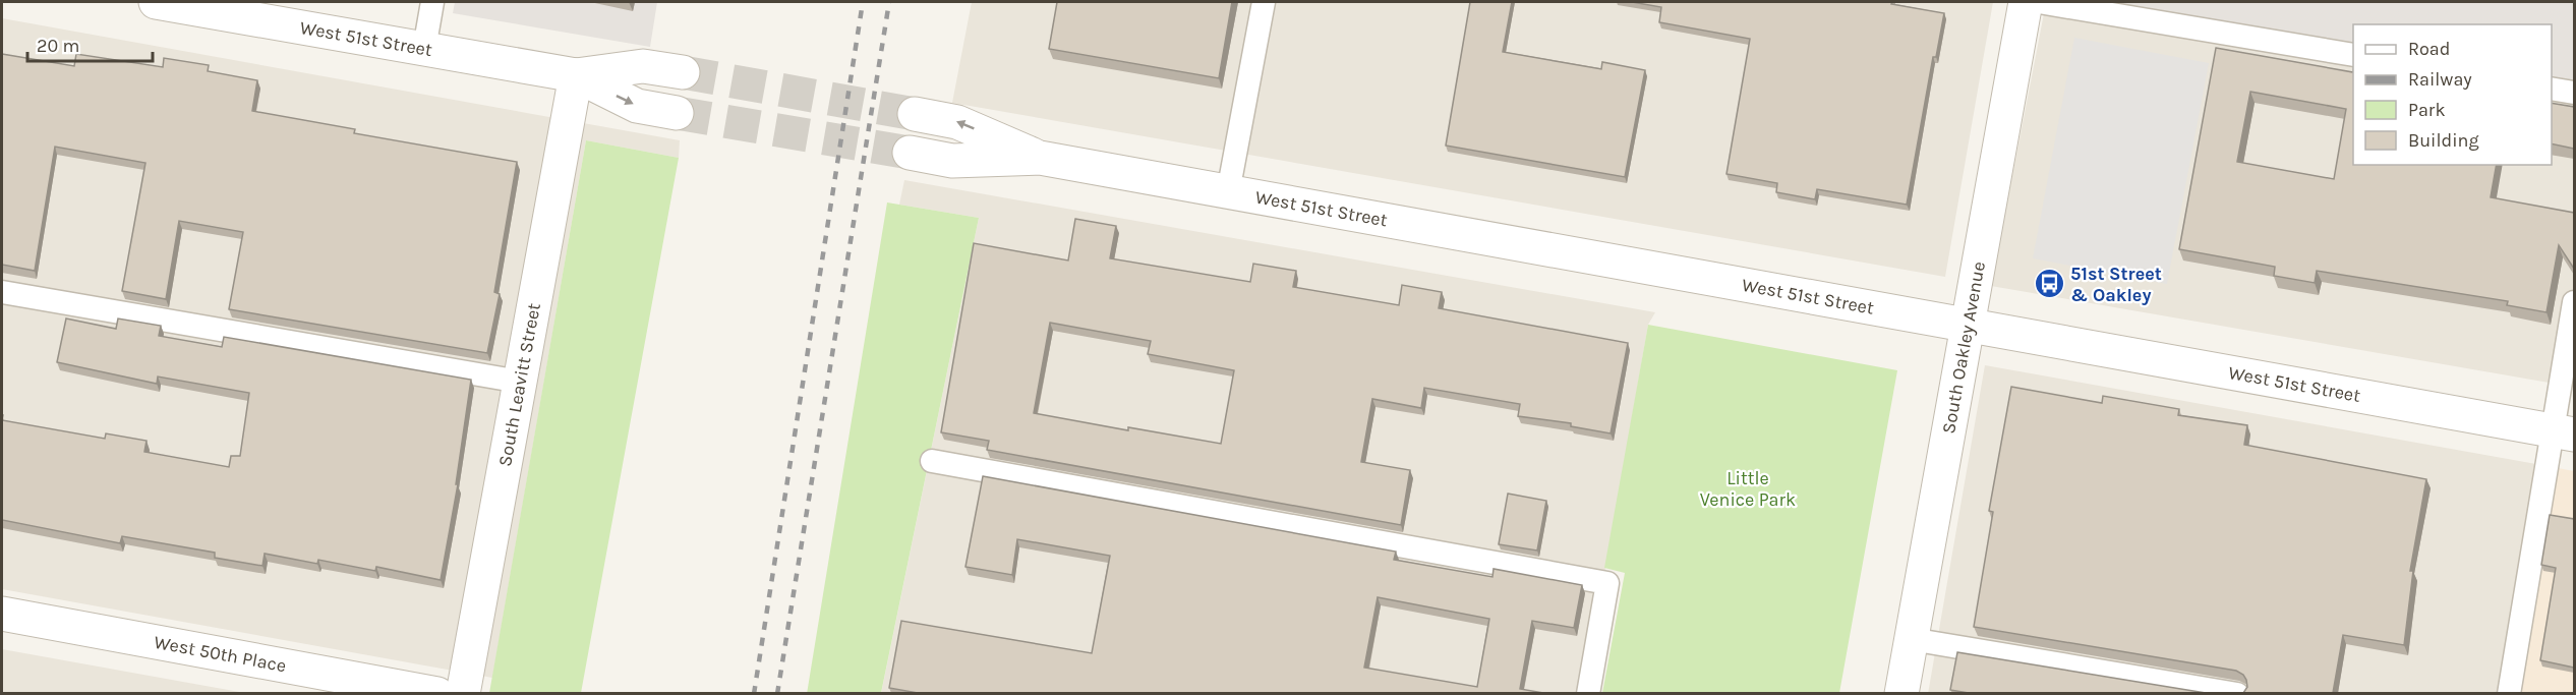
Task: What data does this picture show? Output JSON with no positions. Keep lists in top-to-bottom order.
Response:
{
  "streets": {
    "street": [
      "West 51st Street",
      "South Oakley Avenue",
      "South Leavitt Street",
      "West 50th Place"
    ]
  },
  "crossings": [
    ["West 51st Street", "South Oakley Avenue"],
    ["West 51st Street", "South Leavitt Street"]
  ],
  "parks": ["Little Venice Park"],
  "places": {
    "bus stop": ["51st Street & Oakley"]
  },
  "legend": [
    "Road",
    "Railway",
    "Park",
    "Building"
  ],
  "scale_bar": "20 m"
}
